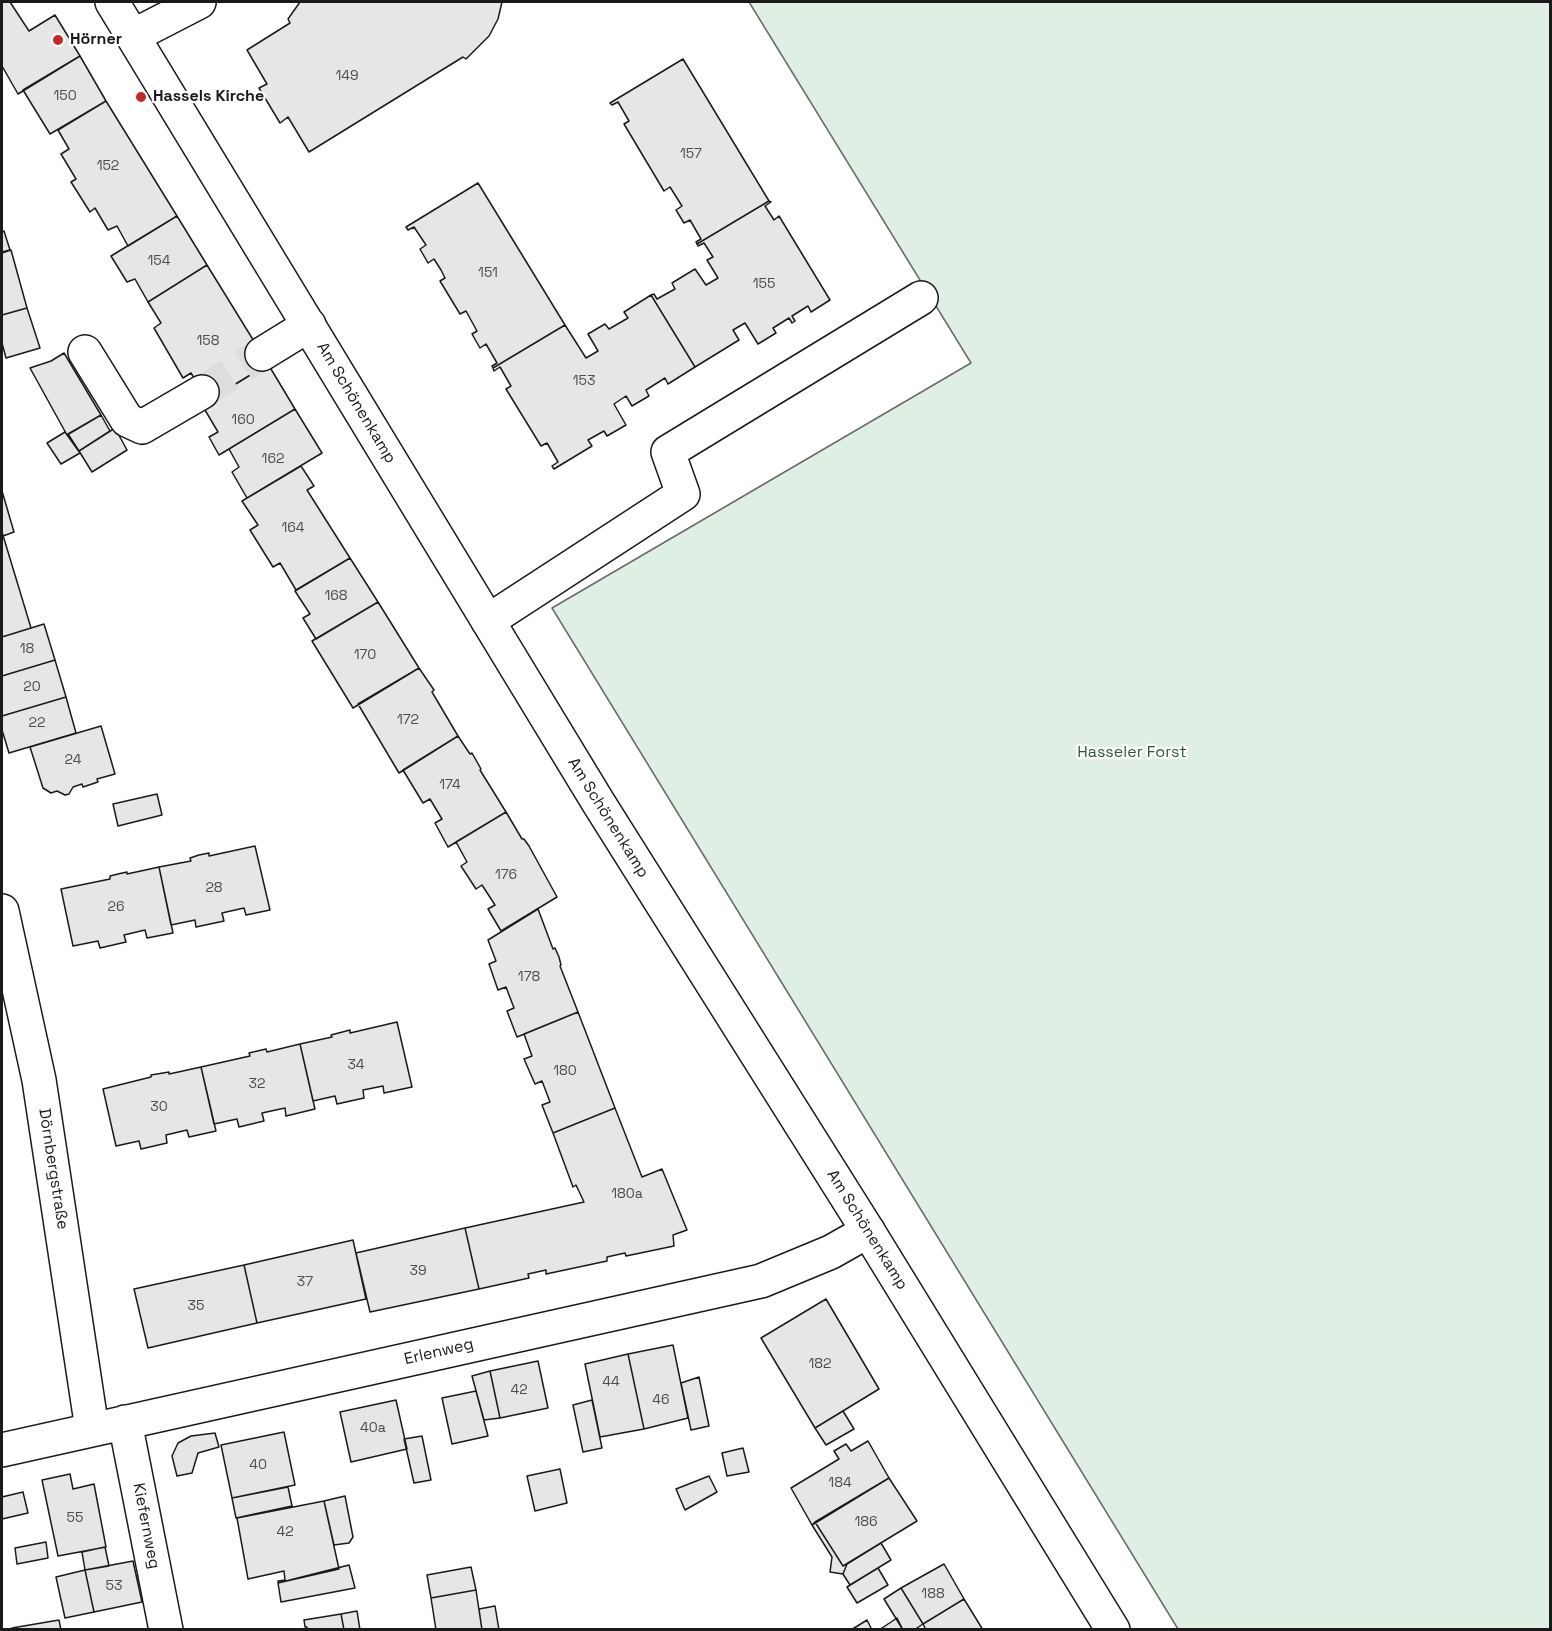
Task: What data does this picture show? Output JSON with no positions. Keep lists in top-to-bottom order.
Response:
{
  "streets": {
    "main road": [
      "Am Schönenkamp",
      "Dörnbergstraße",
      "Erlenweg",
      "Kiefernweg"
    ]
  },
  "crossings": [
    ["Am Schönenkamp", "Erlenweg"],
    ["Dörnbergstraße", "Erlenweg"],
    ["Erlenweg", "Kiefernweg"]
  ],
  "parks": ["Hasseler Forst"],
  "places": ["Hörner", "Hassels Kirche"],
  "house_numbers": [
    "149",
    "150",
    "157",
    "152",
    "154",
    "151",
    "155",
    "158",
    "153",
    "160",
    "162",
    "164",
    "168",
    "18",
    "170",
    "20",
    "172",
    "22",
    "24",
    "174",
    "176",
    "28",
    "26",
    "178",
    "34",
    "180",
    "32",
    "30",
    "180a",
    "39",
    "37",
    "35",
    "182",
    "44",
    "42",
    "46",
    "40a",
    "40",
    "184",
    "55",
    "186",
    "42",
    "53",
    "188"
  ]
}
